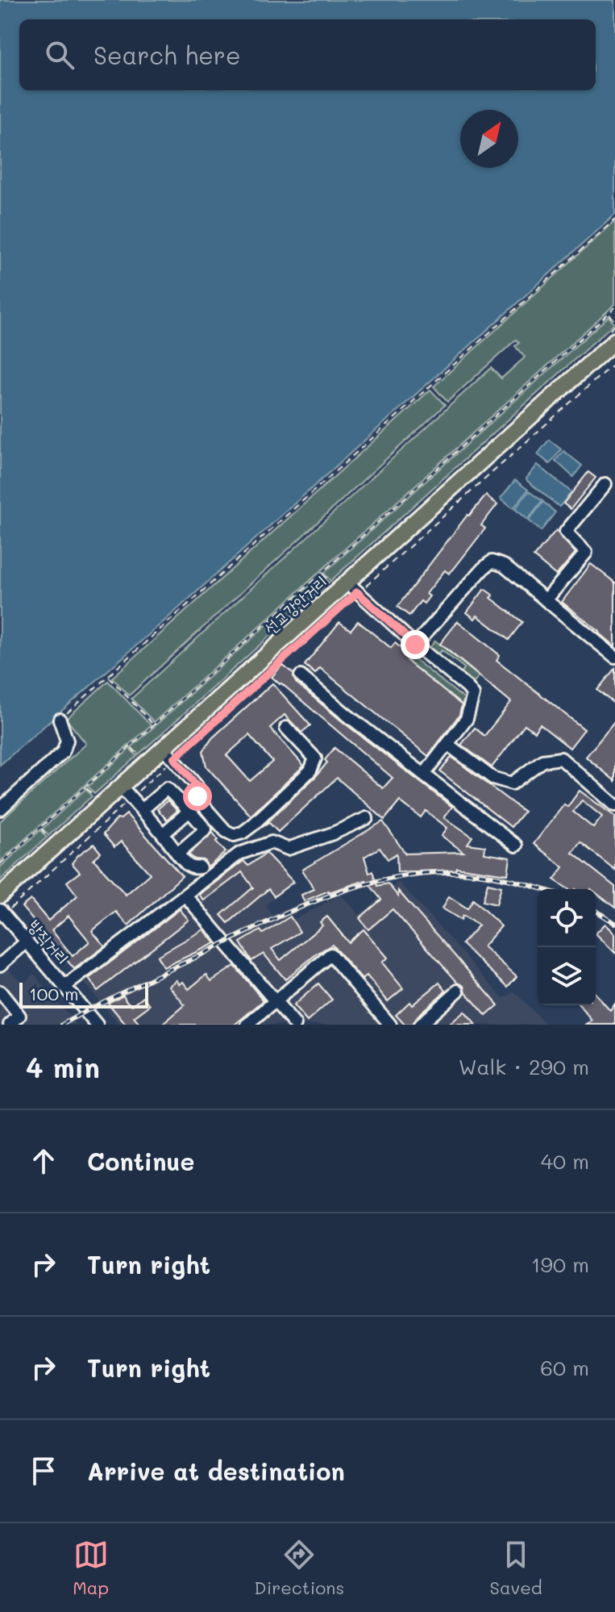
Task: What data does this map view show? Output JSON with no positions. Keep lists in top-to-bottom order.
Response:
{
  "streets": {
    "main road": ["선교강안거리"],
    "street": ["방직거리"]
  },
  "scale_bar": "100 m",
  "north": "top right",
  "page": {
    "search": "Search here",
    "scale": "100 m",
    "heading": ["4 min", "Walk · 290 m"],
    "list": [
      ["Continue", "40 m"],
      ["Turn right", "190 m"],
      ["Turn right", "60 m"],
      "Arrive at destination"
    ],
    "nav": ["Map", "Directions", "Saved"]
  }
}
